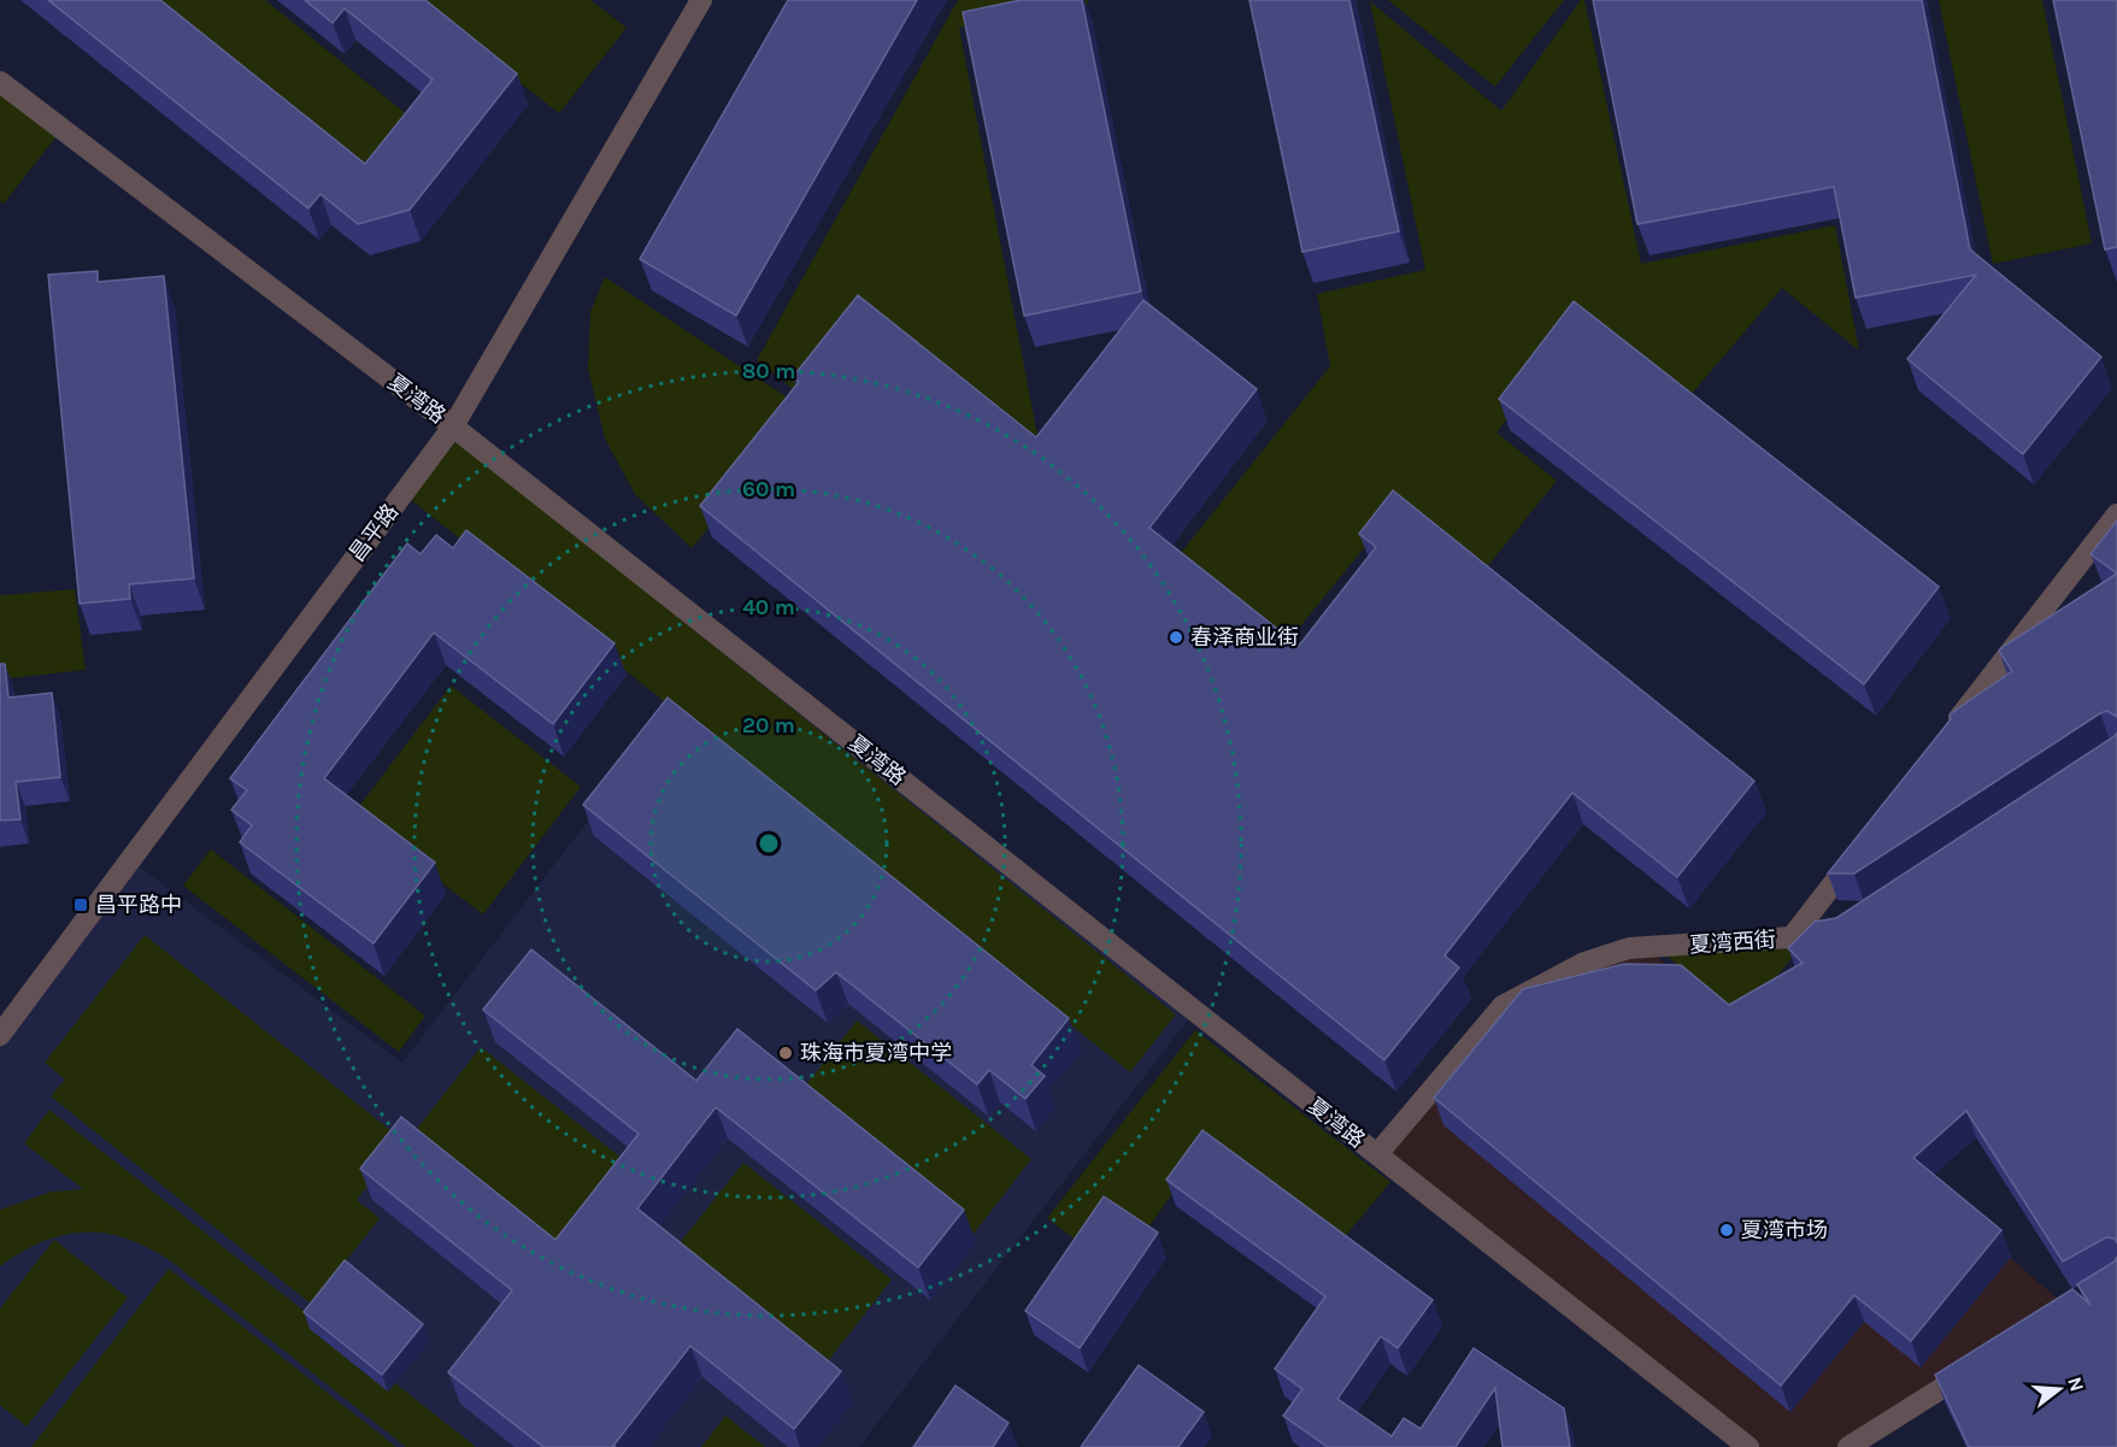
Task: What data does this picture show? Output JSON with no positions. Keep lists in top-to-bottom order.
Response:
{
  "streets": {
    "street": ["夏湾路", "昌平路", "夏湾西街"]
  },
  "crossings": [
    ["夏湾路", "昌平路"],
    ["夏湾路", "夏湾西街"]
  ],
  "places": {
    "other": ["春泽商业街", "珠海市夏湾中学", "夏湾市场"],
    "transit": ["昌平路中"]
  },
  "north": "right",
  "rings": [
    "80 m",
    "60 m",
    "40 m",
    "20 m"
  ]
}
